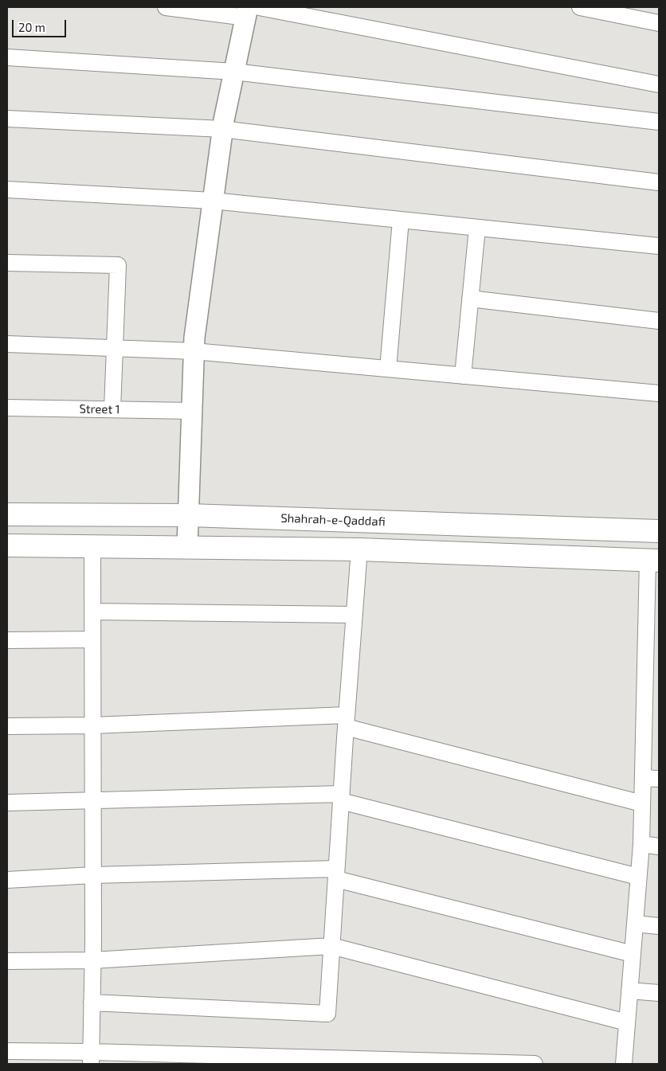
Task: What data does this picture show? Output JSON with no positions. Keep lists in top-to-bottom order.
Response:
{
  "streets": {
    "main road": ["Shahrah-e-Qaddafi"],
    "street": ["Street 1"]
  },
  "scale_bar": "20 m"
}
